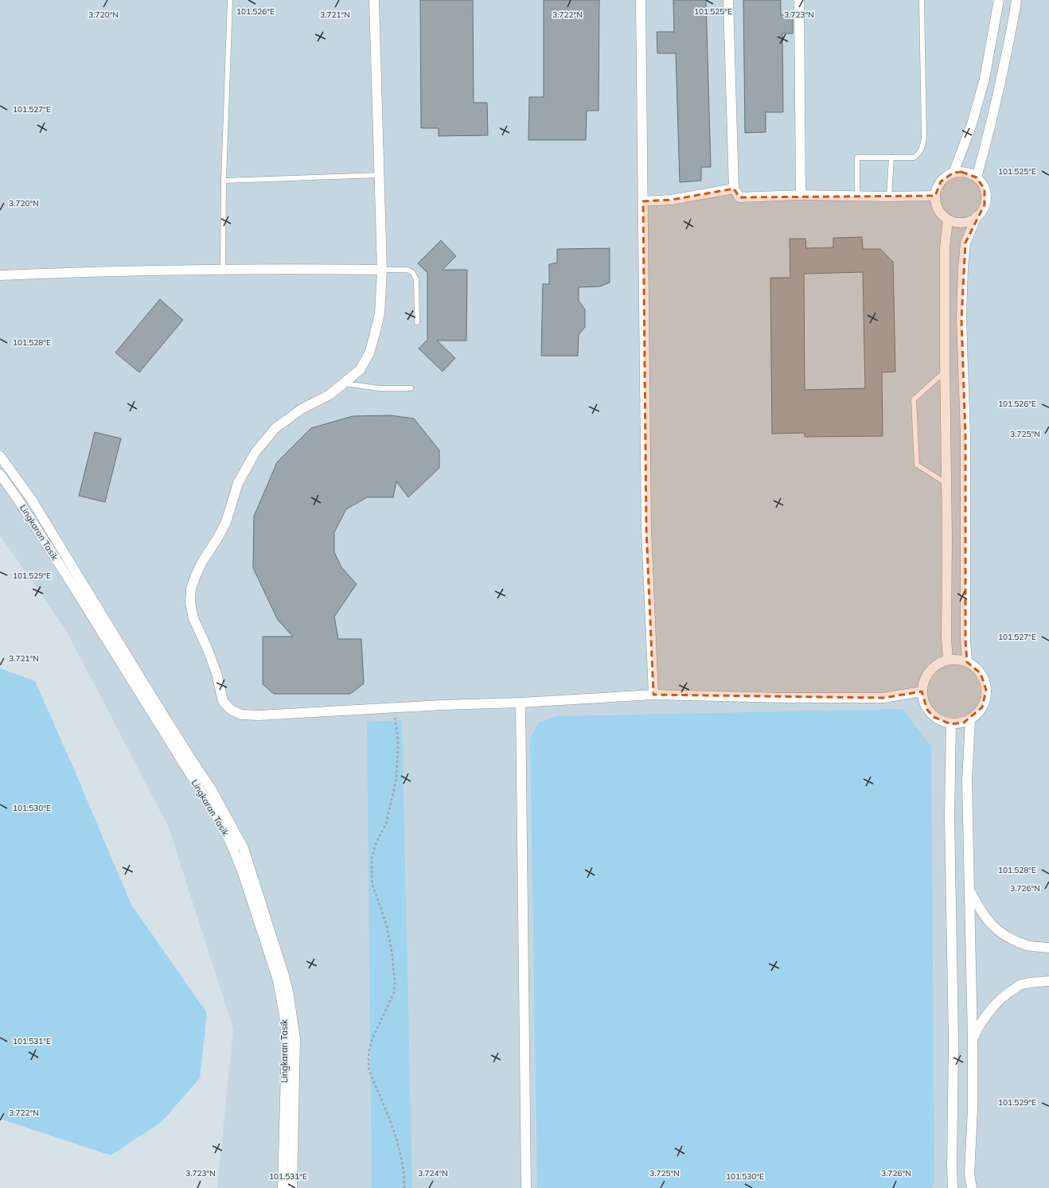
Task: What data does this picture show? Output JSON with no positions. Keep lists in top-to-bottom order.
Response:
{
  "streets": {
    "street": ["Lingkaran Tasik"]
  },
  "coordinates": [
    "101.526°E",
    "101.525°E",
    "3.720°N",
    "3.721°N",
    "3.722°N",
    "3.723°N",
    "101.527°E",
    "101.528°E",
    "3.725°N",
    "101.529°E",
    "101.530°E",
    "3.726°N",
    "101.531°E",
    "3.724°N"
  ]
}
